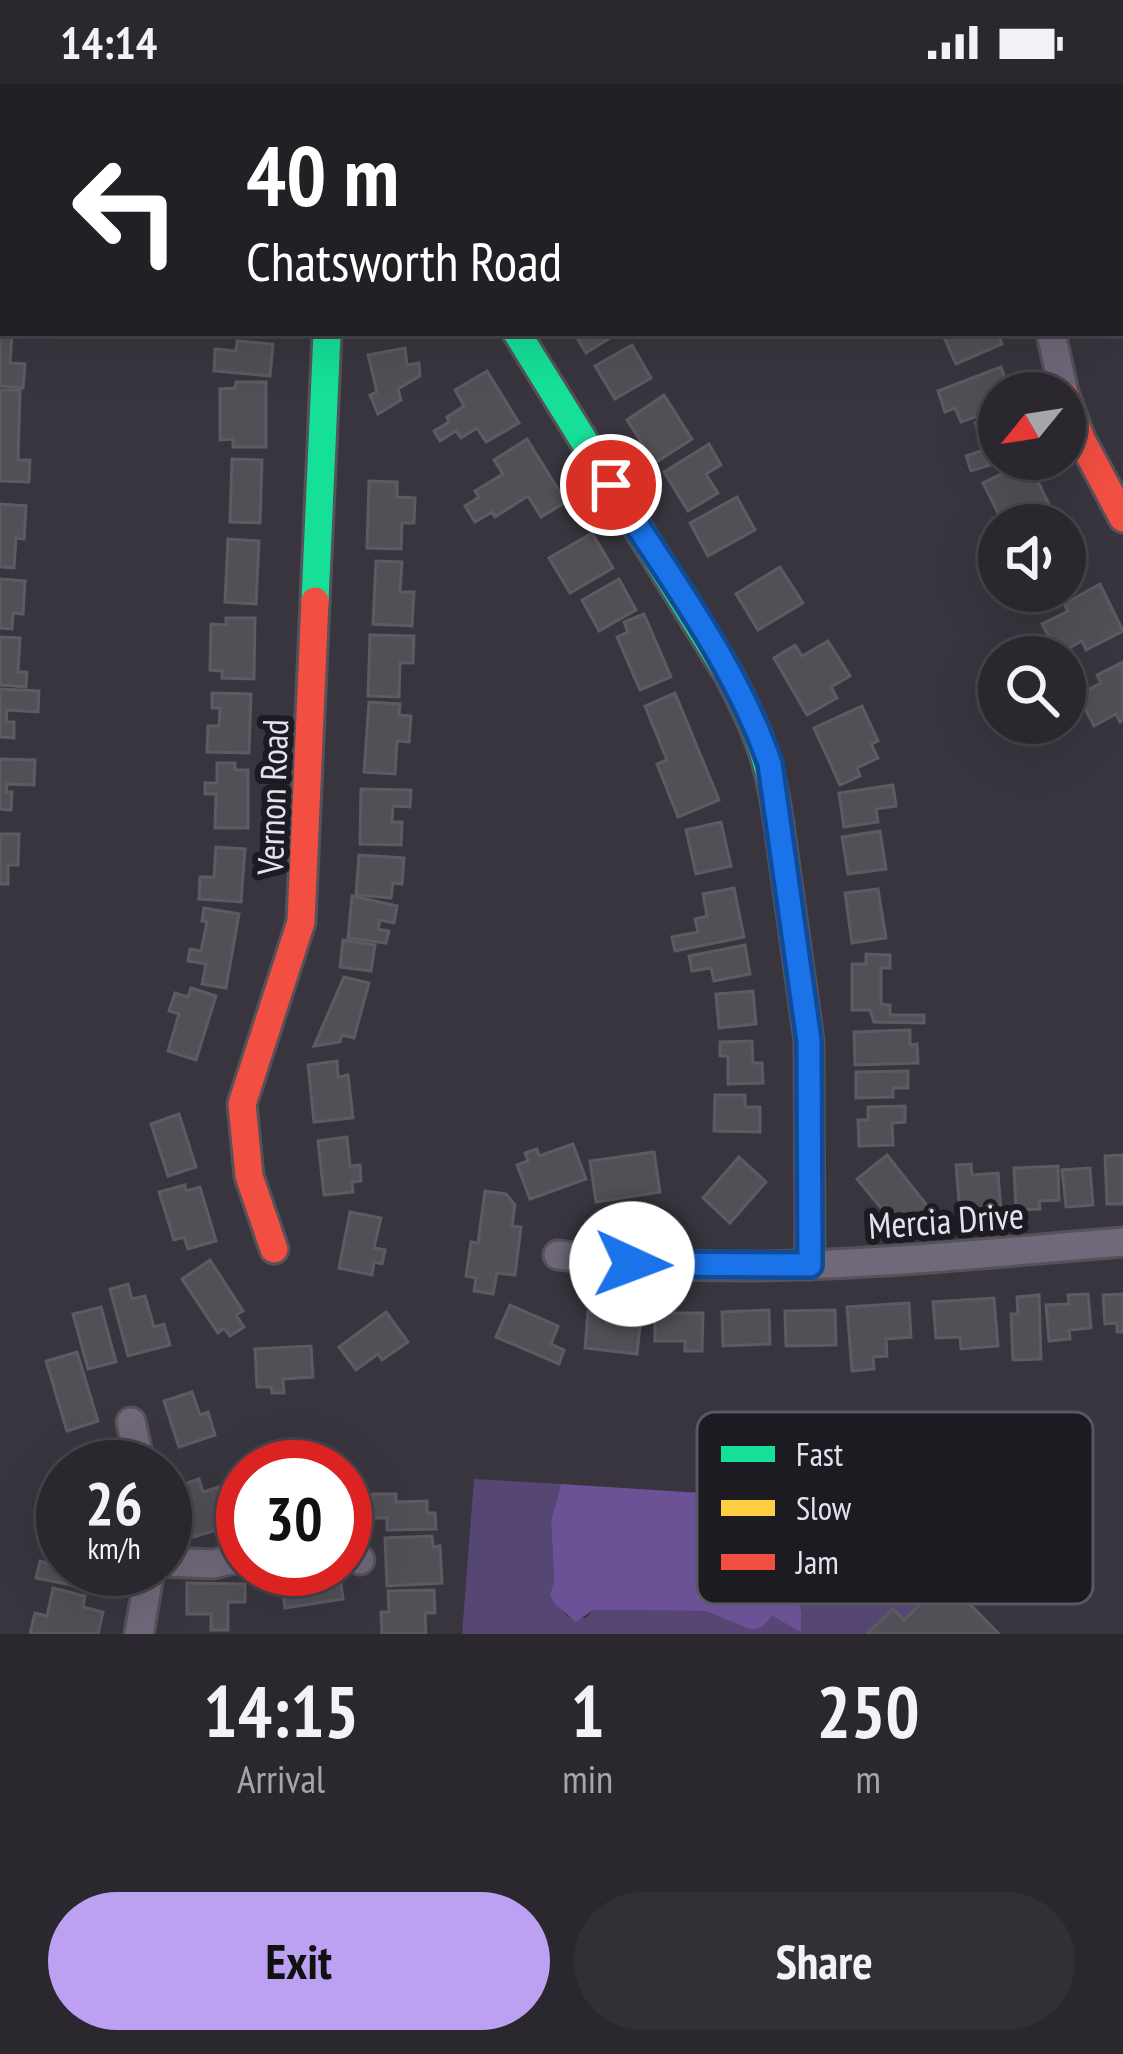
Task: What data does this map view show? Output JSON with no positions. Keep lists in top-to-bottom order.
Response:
{
  "streets": {
    "street": ["Vernon Road", "Mercia Drive"]
  },
  "legend": ["Fast", "Slow", "Jam"],
  "north": "bottom left",
  "page": {
    "status": "14:14",
    "turn": ["40 m", "Chatsworth Road"],
    "speed": "26 km/h",
    "limit": "30",
    "eta": [
      "14:15",
      "Arrival",
      "1",
      "min",
      "250",
      "m"
    ],
    "buttons": ["Exit", "Share"]
  }
}
